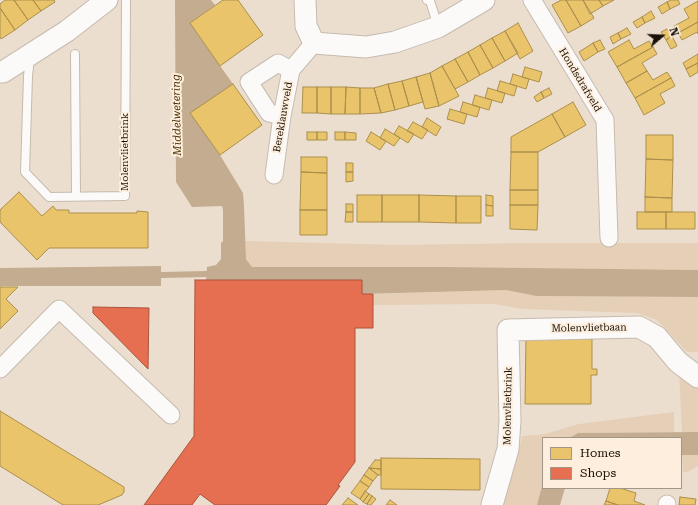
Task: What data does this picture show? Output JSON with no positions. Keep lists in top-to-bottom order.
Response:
{
  "streets": {
    "street": [
      "Hondsdrafveld",
      "Bereklauwveld",
      "Molenvlietbrink",
      "Molenvlietbaan"
    ]
  },
  "crossings": [
    ["Molenvlietbrink", "Molenvlietbaan"]
  ],
  "water": ["Middelwetering"],
  "legend": ["Homes", "Shops"],
  "north": "right"
}
